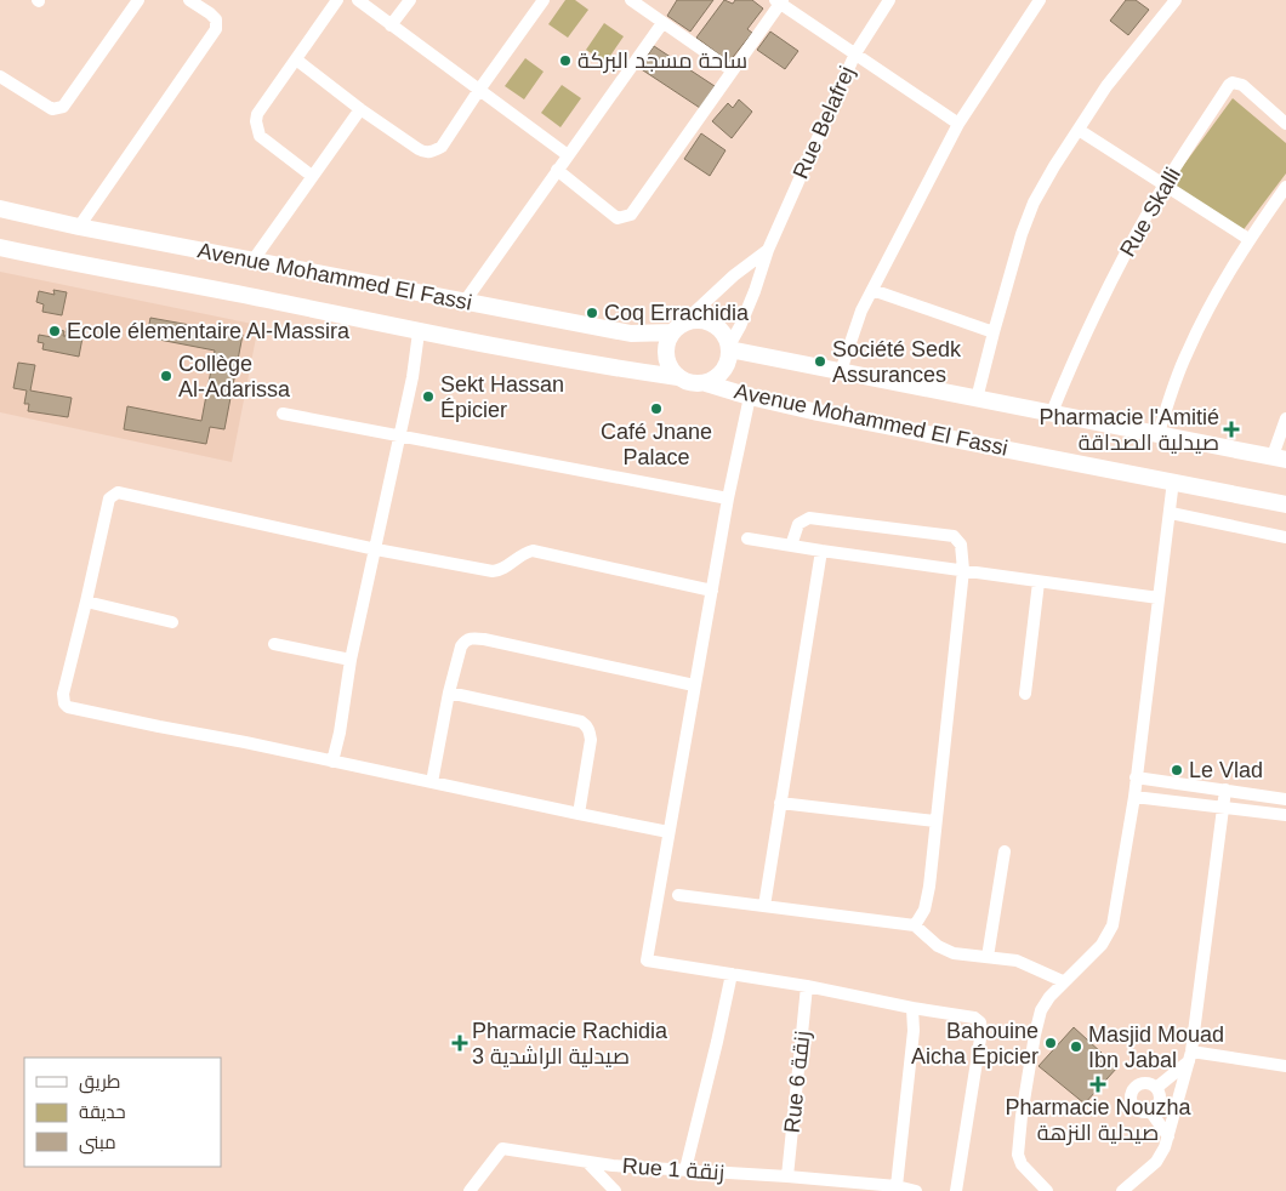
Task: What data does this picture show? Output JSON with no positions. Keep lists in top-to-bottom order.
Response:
{
  "streets": {
    "main road": ["Avenue Mohammed El Fassi"],
    "street": [
      "Rue Belafrej",
      "Rue Skalli",
      "Rue 6 زنقة",
      "Rue 1 زنقة"
    ]
  },
  "crossings": [
    ["Rue Belafrej", "Avenue Mohammed El Fassi"],
    ["Rue Skalli", "Avenue Mohammed El Fassi"],
    ["Rue 6 زنقة", "Rue 1 زنقة"]
  ],
  "places": {
    "other": [
      "ساحة مسجد البركة",
      "Coq Errachidia",
      "Ecole élementaire Al-Massira",
      "Société Sedk Assurances",
      "Collège Al-Adarissa",
      "Sekt Hassan Épicier",
      "Café Jnane Palace",
      "Le Vlad",
      "Bahouine Aicha Épicier",
      "Masjid Mouad Ibn Jabal"
    ],
    "health": ["Pharmacie l'Amitié صيدلية الصداقة", "Pharmacie Rachidia 3 صيدلية الراشدية", "Pharmacie Nouzha صيدلية النزهة"]
  },
  "legend": ["طريق", "حديقة", "مبنى"]
}
